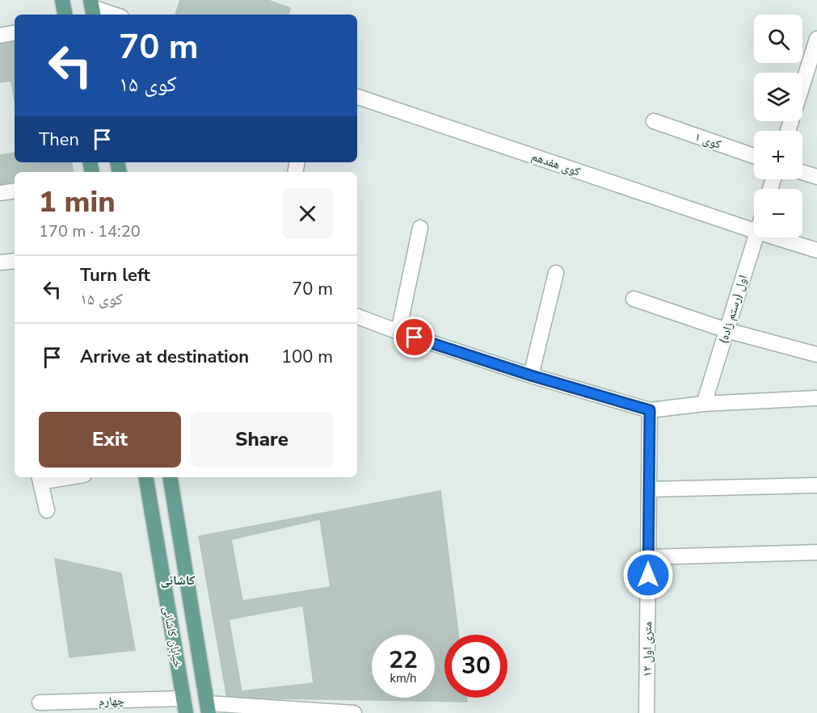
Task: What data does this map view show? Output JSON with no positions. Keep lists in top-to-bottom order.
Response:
{
  "streets": {
    "main road": ["خیابان کاشانی"],
    "street": [
      "کوی ۱",
      "کوی هفدهم",
      "اول (رستم زاده)",
      "۱۲ متری اول",
      "چهارم"
    ]
  },
  "crossings": [
    ["خیابان کاشانی", "چهارم"]
  ],
  "districts": ["کاشانی"],
  "page": {
    "map_buttons": ["+", "−"],
    "turn": ["70 m", "کوی ۱۵"],
    "then": "Then",
    "heading": ["1 min", "170 m · 14:20"],
    "list": [
      {
        "name": "Turn left",
        "note": "کوی ۱۵",
        "value": "70 m"
      },
      {
        "name": "Arrive at destination",
        "value": "100 m"
      }
    ],
    "buttons": ["Exit", "Share"],
    "speed": "22 km/h",
    "limit": "30"
  }
}
